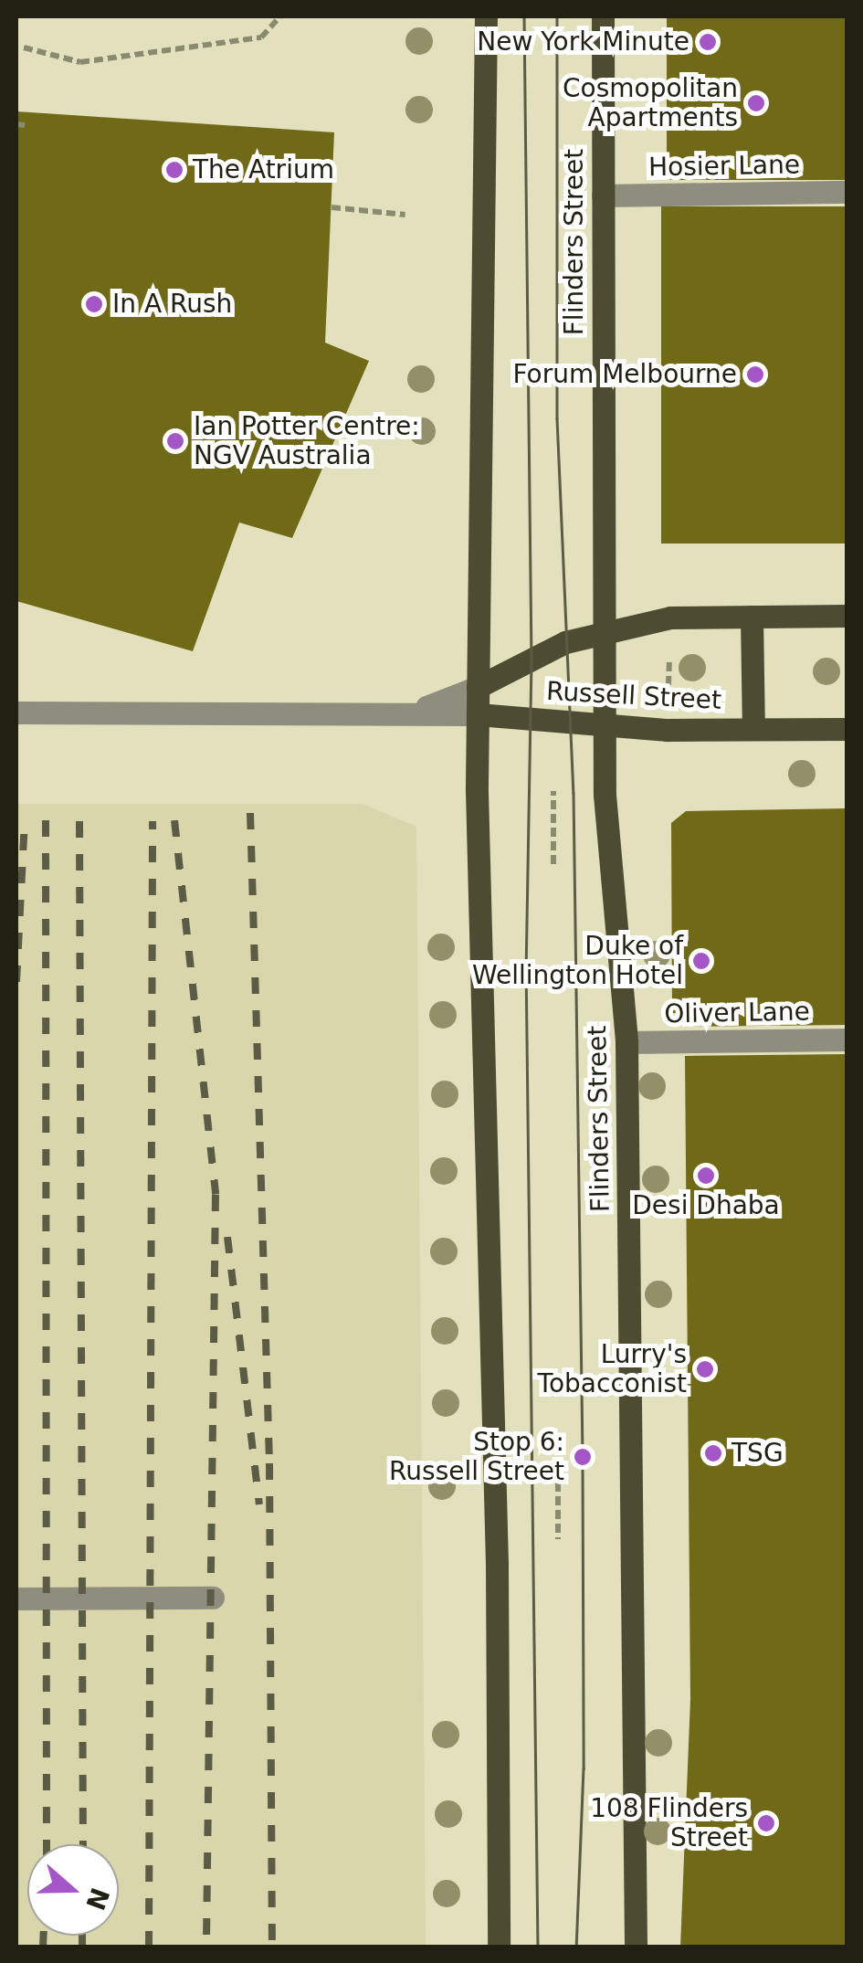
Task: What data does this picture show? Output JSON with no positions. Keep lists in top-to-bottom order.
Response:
{
  "streets": {
    "main road": ["Flinders Street", "Russell Street"],
    "street": ["Hosier Lane", "Oliver Lane"]
  },
  "crossings": [
    ["Hosier Lane", "Flinders Street"],
    ["Flinders Street", "Russell Street"],
    ["Flinders Street", "Oliver Lane"]
  ],
  "places": [
    "New York Minute",
    "Cosmopolitan Apartments",
    "The Atrium",
    "In A Rush",
    "Forum Melbourne",
    "Ian Potter Centre: NGV Australia",
    "Duke of Wellington Hotel",
    "Desi Dhaba",
    "Lurry's Tobacconist",
    "TSG",
    "Stop 6: Russell Street",
    "108 Flinders Street"
  ],
  "north": "right"
}
